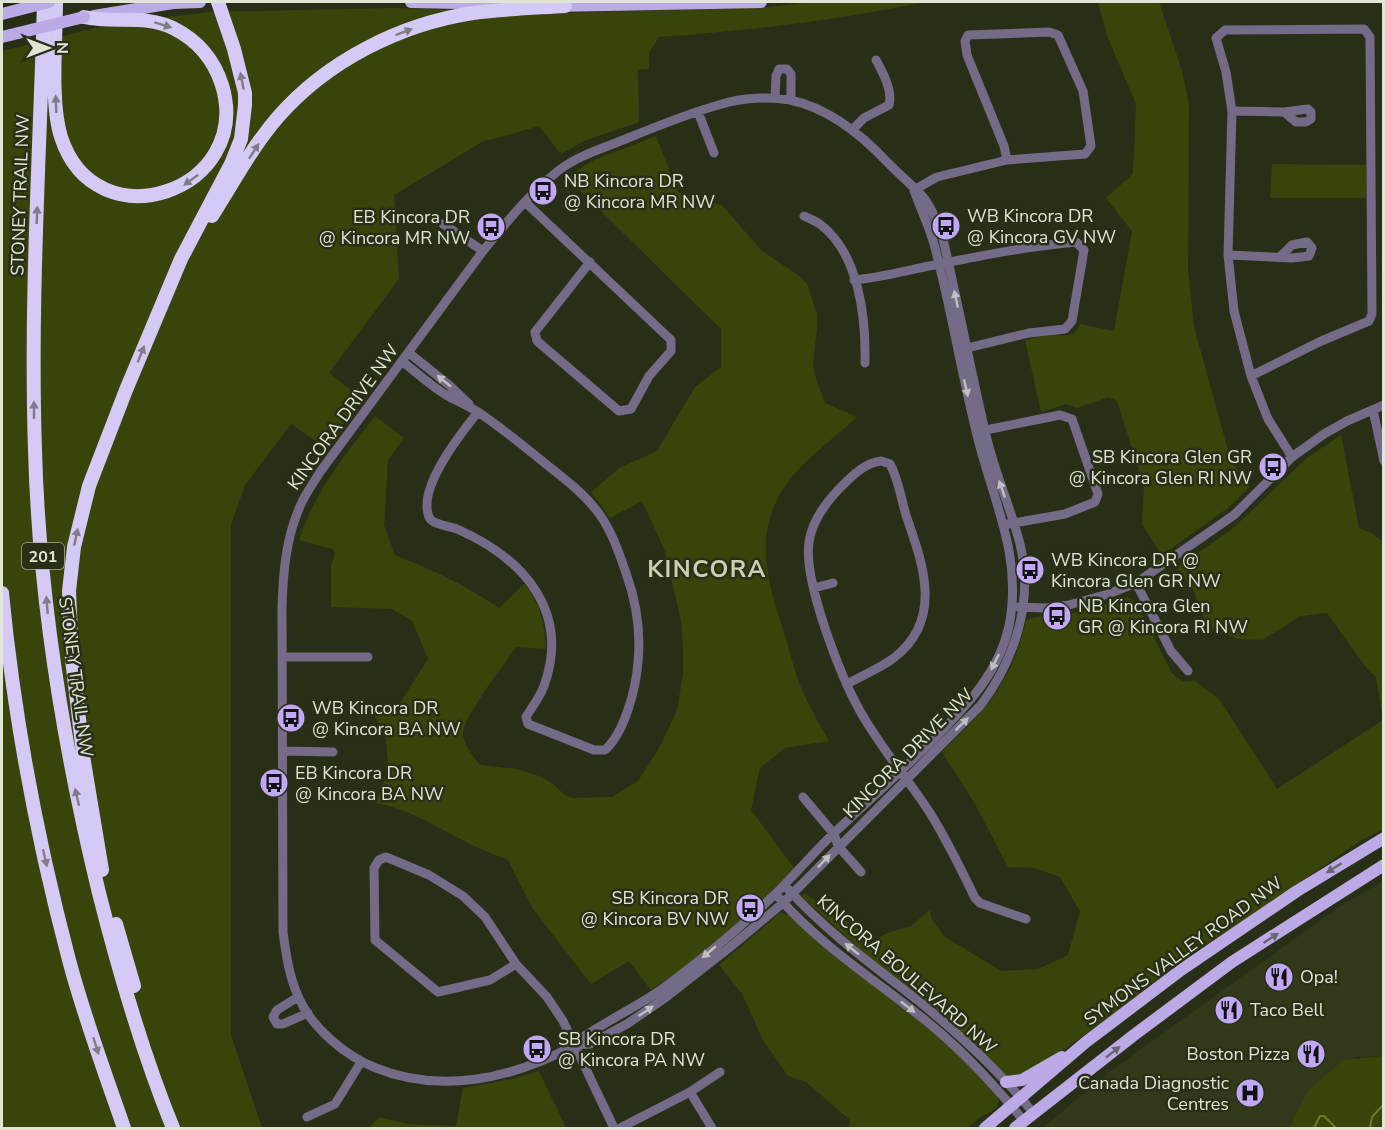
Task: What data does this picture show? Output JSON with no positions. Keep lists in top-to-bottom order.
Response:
{
  "streets": {
    "highway": ["STONEY TRAIL NW", "201"],
    "main road": ["SYMONS VALLEY ROAD NW"],
    "street": ["KINCORA DRIVE NW", "KINCORA BOULEVARD NW"]
  },
  "crossings": [
    ["KINCORA DRIVE NW", "KINCORA BOULEVARD NW"],
    ["SYMONS VALLEY ROAD NW", "KINCORA BOULEVARD NW"]
  ],
  "districts": ["KINCORA"],
  "places": {
    "bus stop": [
      "NB Kincora DR @ Kincora MR NW",
      "WB Kincora DR @ Kincora GV NW",
      "EB Kincora DR @ Kincora MR NW",
      "SB Kincora Glen GR @ Kincora Glen RI NW",
      "WB Kincora DR @ Kincora Glen GR NW",
      "NB Kincora Glen GR @ Kincora RI NW",
      "WB Kincora DR @ Kincora BA NW",
      "EB Kincora DR @ Kincora BA NW",
      "SB Kincora DR @ Kincora BV NW",
      "SB Kincora DR @ Kincora PA NW"
    ],
    "restaurant": ["Opa!", "Taco Bell", "Boston Pizza"],
    "hospital": ["Canada Diagnostic Centres"]
  },
  "north": "right"
}
